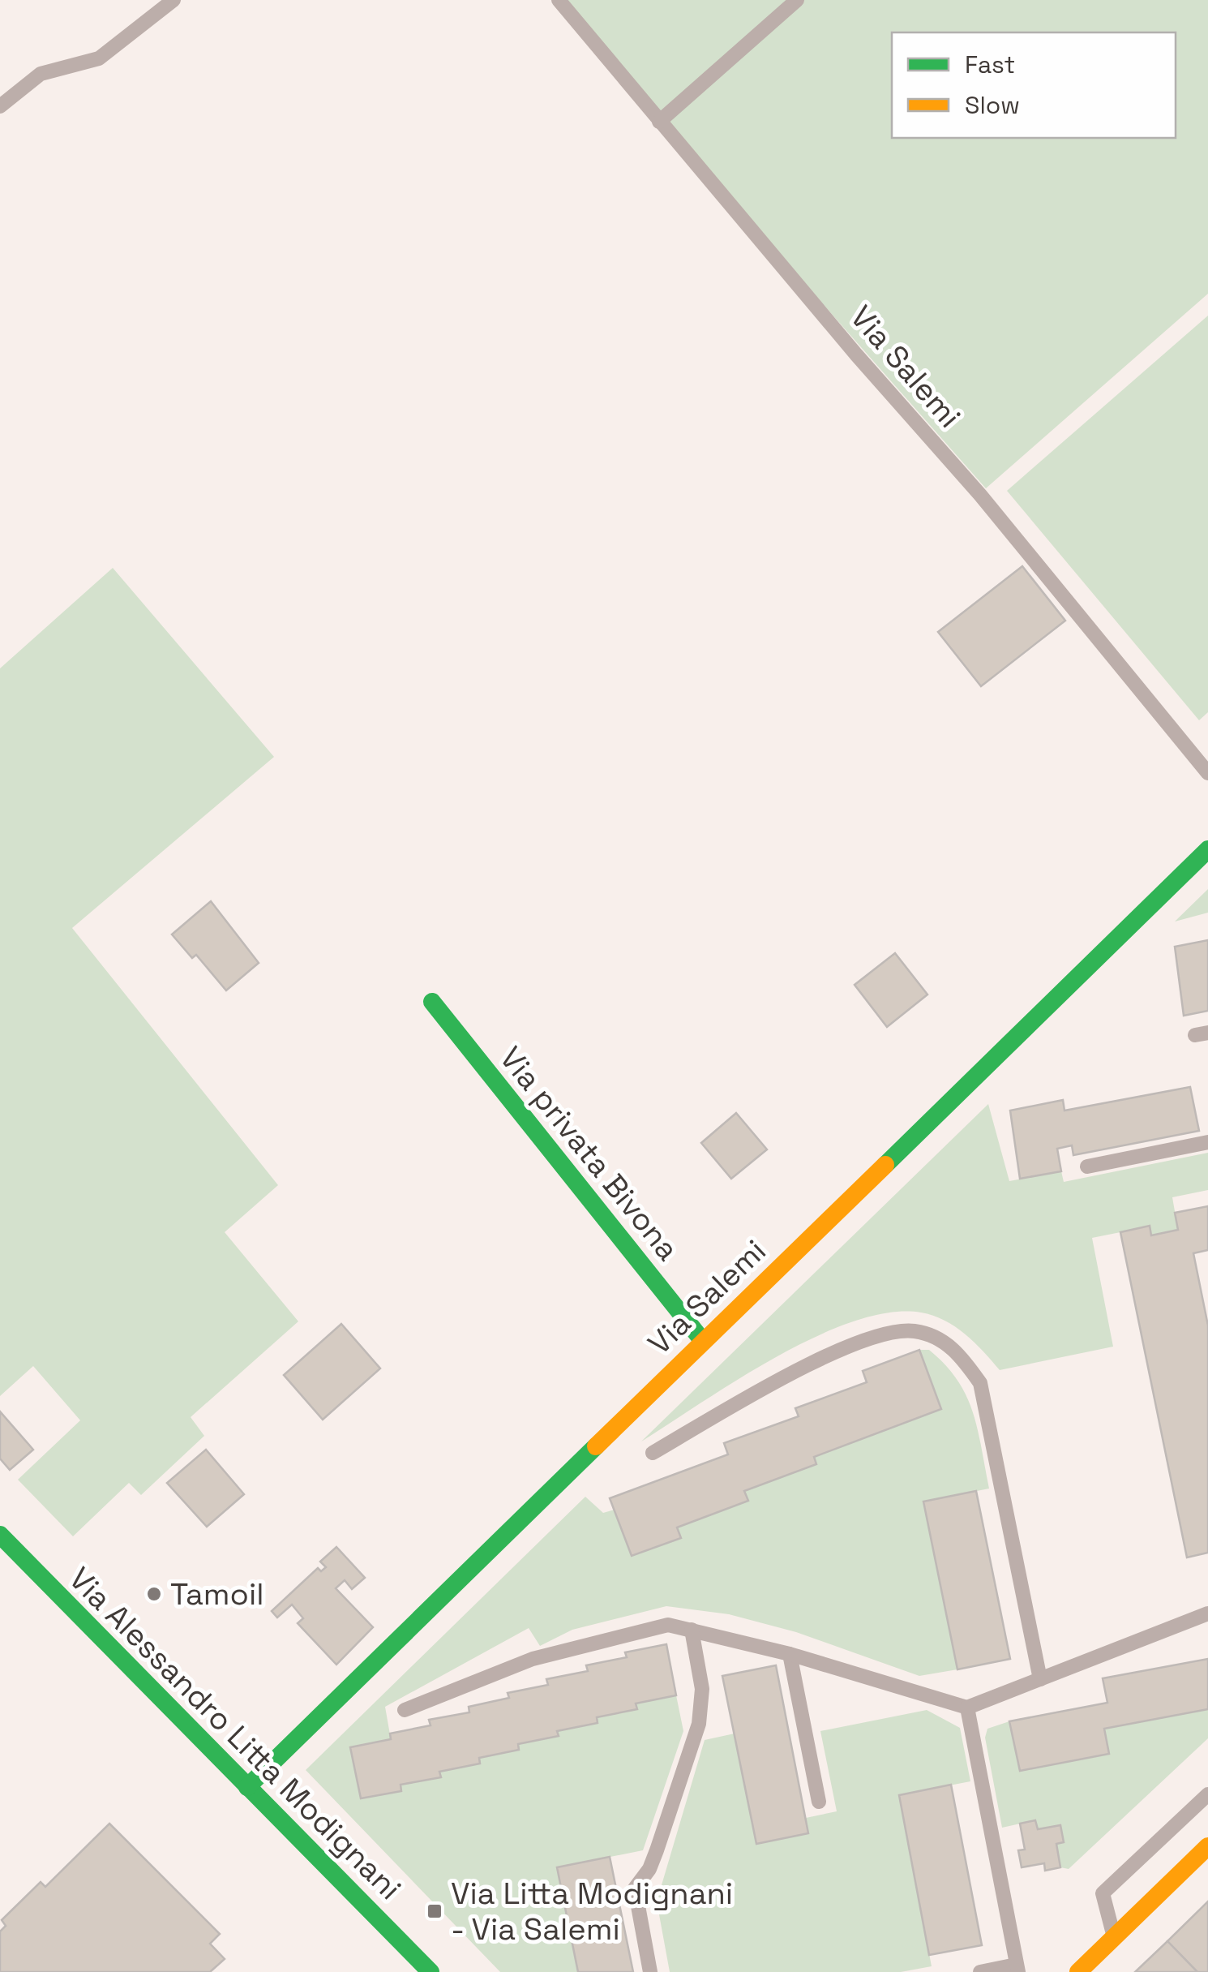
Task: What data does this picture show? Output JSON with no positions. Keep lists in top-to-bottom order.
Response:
{
  "streets": {
    "street": ["Via Salemi", "Via privata Bivona", "Via Alessandro Litta Modignani"]
  },
  "crossings": [
    ["Via Salemi", "Via privata Bivona"],
    ["Via Salemi", "Via Alessandro Litta Modignani"]
  ],
  "places": {
    "other": ["Tamoil"],
    "transit": ["Via Litta Modignani - Via Salemi"]
  },
  "legend": ["Fast", "Slow"]
}
